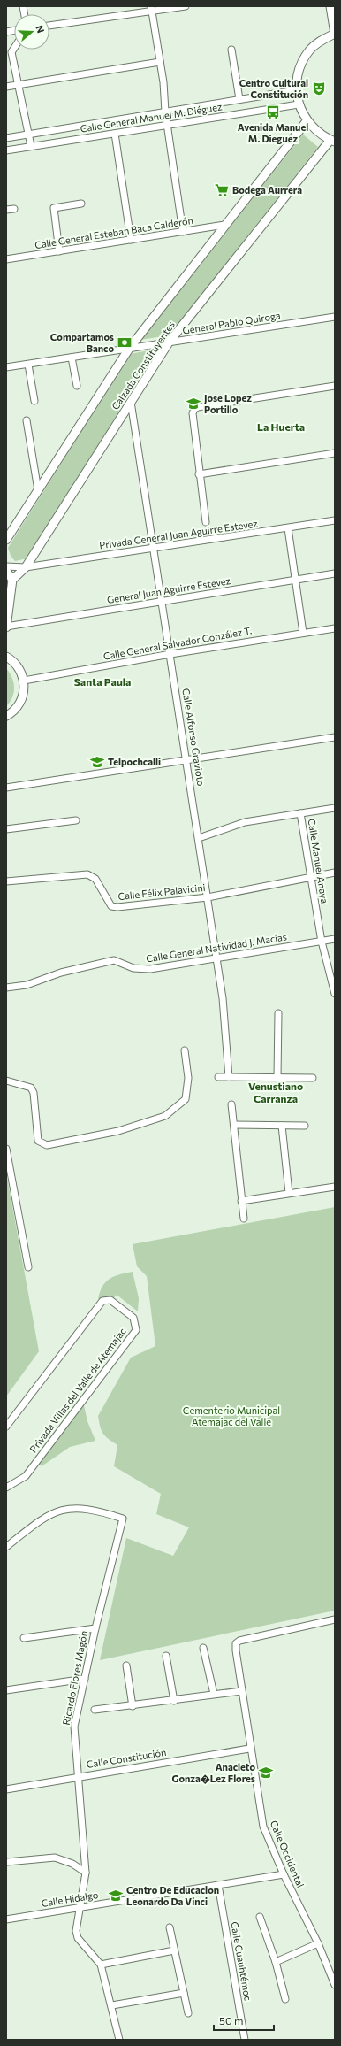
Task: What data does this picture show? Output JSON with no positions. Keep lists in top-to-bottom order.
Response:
{
  "streets": {
    "street": [
      "Calle General Manuel M. Diéguez",
      "Calle General Esteban Baca Calderón",
      "General Pablo Quiroga",
      "Calzada Constituyentes",
      "Privada General Juan Aguirre Estevez",
      "General Juan Aguirre Estevez",
      "Calle General Salvador González T.",
      "Calle Alfonso Gravioto",
      "Calle Manuel Anaya",
      "Calle Félix Palavicini",
      "Calle General Natividad J. Macías",
      "Privada Villas del Valle de Atemajac",
      "Ricardo Flores Magón",
      "Calle Constitución",
      "Calle Occidental",
      "Calle Hidalgo",
      "Calle Cuauhtémoc"
    ]
  },
  "crossings": [
    ["Calle General Esteban Baca Calderón", "Calzada Constituyentes"],
    ["General Pablo Quiroga", "Calzada Constituyentes"],
    ["Calzada Constituyentes", "Privada General Juan Aguirre Estevez"],
    ["Calzada Constituyentes", "Calle Alfonso Gravioto"],
    ["Privada General Juan Aguirre Estevez", "Calle Alfonso Gravioto"],
    ["General Juan Aguirre Estevez", "Calle Alfonso Gravioto"],
    ["Calle General Salvador González T.", "Calle Alfonso Gravioto"],
    ["Calle Alfonso Gravioto", "Calle Félix Palavicini"],
    ["Calle Alfonso Gravioto", "Calle General Natividad J. Macías"],
    ["Calle Manuel Anaya", "Calle Félix Palavicini"],
    ["Calle Manuel Anaya", "Calle General Natividad J. Macías"],
    ["Ricardo Flores Magón", "Calle Constitución"],
    ["Ricardo Flores Magón", "Calle Hidalgo"],
    ["Calle Constitución", "Calle Occidental"],
    ["Calle Occidental", "Calle Hidalgo"],
    ["Calle Hidalgo", "Calle Cuauhtémoc"]
  ],
  "districts": ["La Huerta", "Santa Paula", "Venustiano Carranza"],
  "parks": ["Cementerio Municipal Atemajac del Valle"],
  "places": {
    "theatre": ["Centro Cultural Constitución"],
    "bus stop": ["Avenida Manuel M. Dieguez"],
    "supermarket": ["Bodega Aurrera"],
    "bank": ["Compartamos Banco"],
    "school or university": [
      "Jose Lopez Portillo",
      "Telpochcalli",
      "Anacleto Gonza�Lez Flores",
      "Centro De Educacion Leonardo Da Vinci"
    ]
  },
  "scale_bar": "50 m",
  "north": "right"
}
